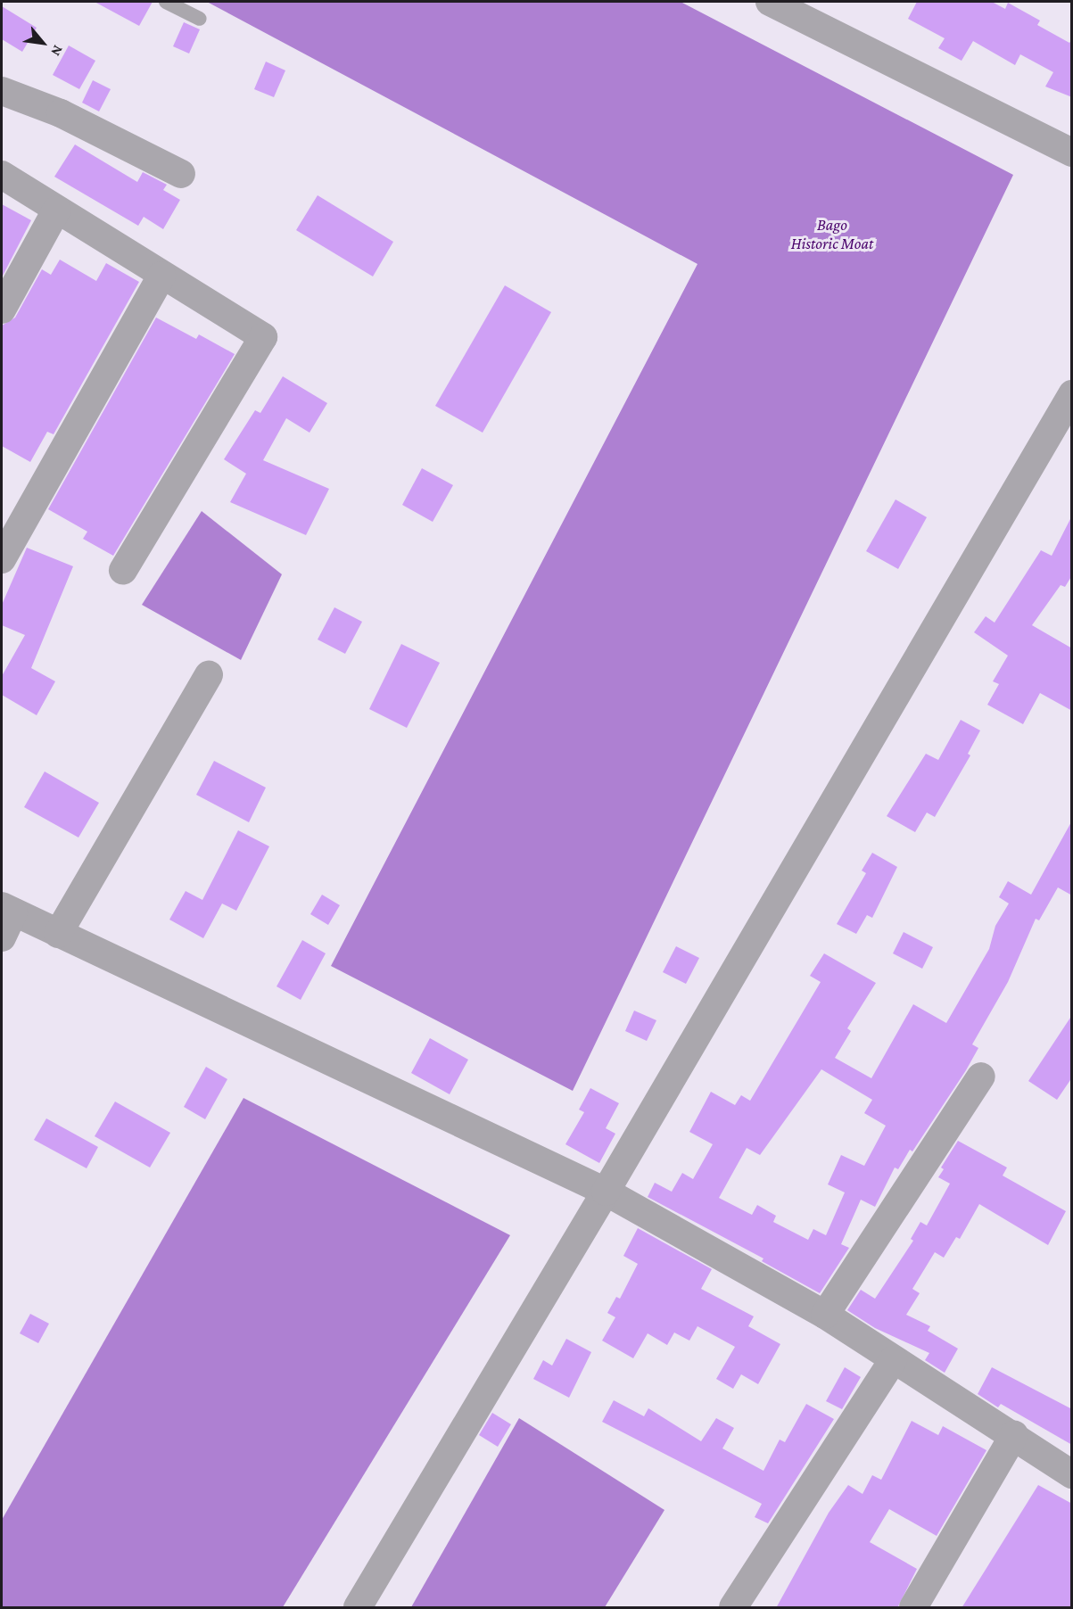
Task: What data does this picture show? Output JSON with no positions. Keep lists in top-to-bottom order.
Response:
{
  "water": ["Bago Historic Moat"],
  "north": "bottom right"
}
